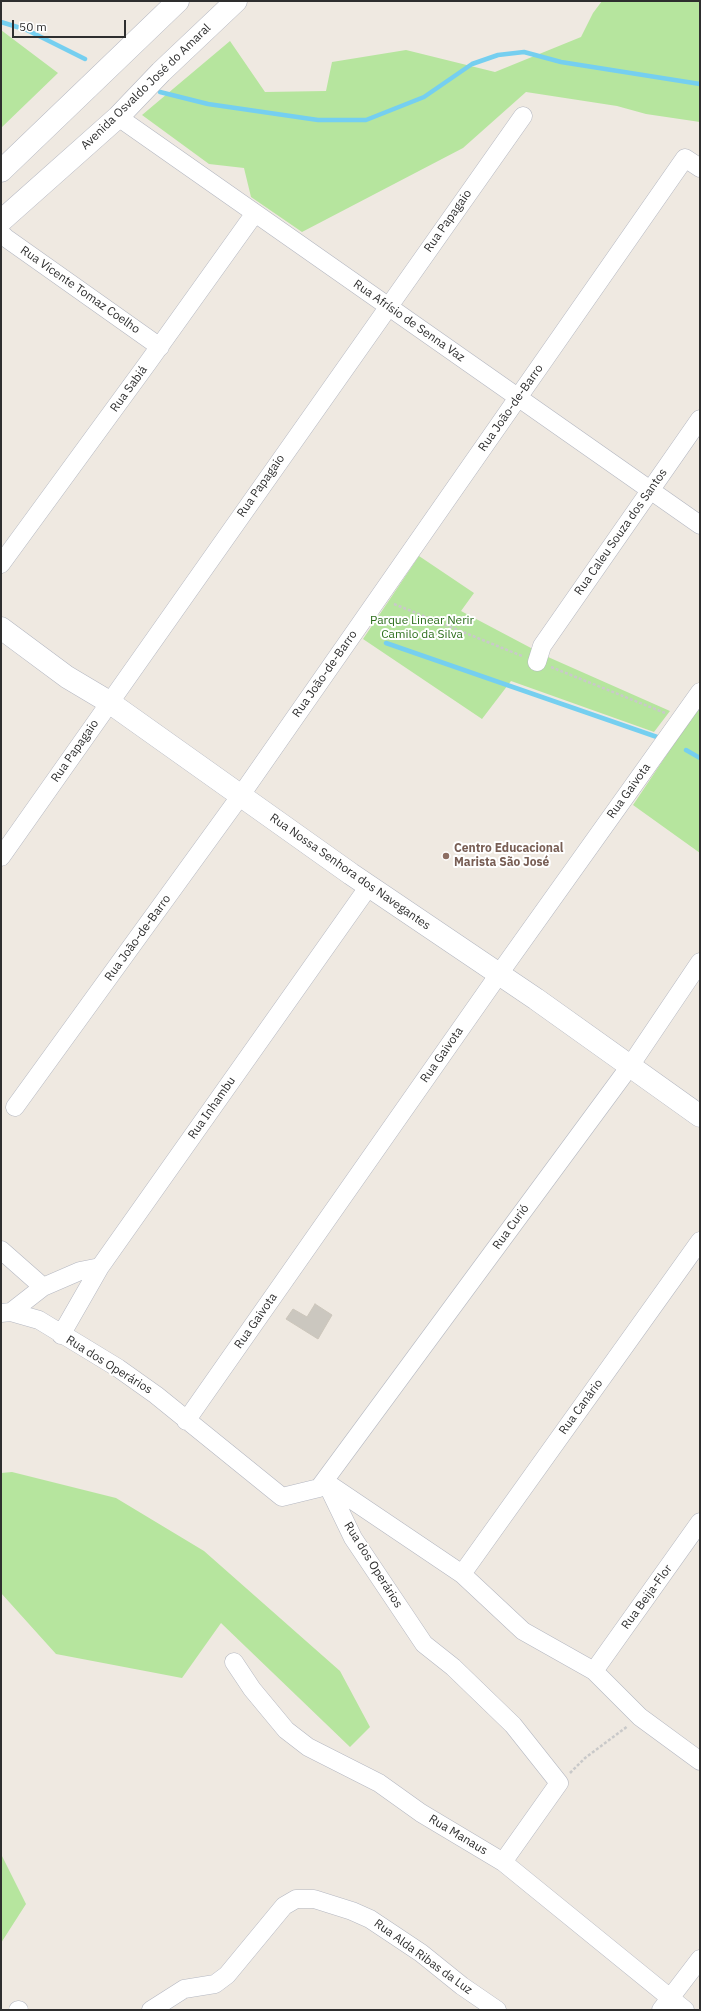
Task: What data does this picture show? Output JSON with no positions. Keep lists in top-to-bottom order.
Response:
{
  "streets": {
    "street": [
      "Avenida Osvaldo José do Amaral",
      "Rua Papagaio",
      "Rua Vicente Tomaz Coelho",
      "Rua Afrísio de Senna Vaz",
      "Rua Sabiá",
      "Rua João-de-Barro",
      "Rua Caleu Souza dos Santos",
      "Rua Gaivota",
      "Rua Nossa Senhora dos Navegantes",
      "Rua Inhambu",
      "Rua Curió",
      "Rua dos Operários",
      "Rua Canário",
      "Rua Beija-Flor",
      "Rua Manaus",
      "Rua Alda Ribas da Luz"
    ]
  },
  "crossings": [
    ["Avenida Osvaldo José do Amaral", "Rua Afrísio de Senna Vaz"],
    ["Rua Papagaio", "Rua Afrísio de Senna Vaz"],
    ["Rua Papagaio", "Rua Nossa Senhora dos Navegantes"],
    ["Rua Vicente Tomaz Coelho", "Rua Sabiá"],
    ["Rua Afrísio de Senna Vaz", "Rua Sabiá"],
    ["Rua Afrísio de Senna Vaz", "Rua João-de-Barro"],
    ["Rua Afrísio de Senna Vaz", "Rua Caleu Souza dos Santos"],
    ["Rua João-de-Barro", "Rua Nossa Senhora dos Navegantes"],
    ["Rua Gaivota", "Rua Nossa Senhora dos Navegantes"],
    ["Rua Gaivota", "Rua dos Operários"],
    ["Rua Nossa Senhora dos Navegantes", "Rua Inhambu"],
    ["Rua Nossa Senhora dos Navegantes", "Rua Curió"],
    ["Rua Inhambu", "Rua dos Operários"],
    ["Rua Curió", "Rua dos Operários"]
  ],
  "parks": ["Parque Linear Nerir Camilo da Silva"],
  "places": ["Centro Educacional Marista São José"],
  "scale_bar": "50 m"
}
